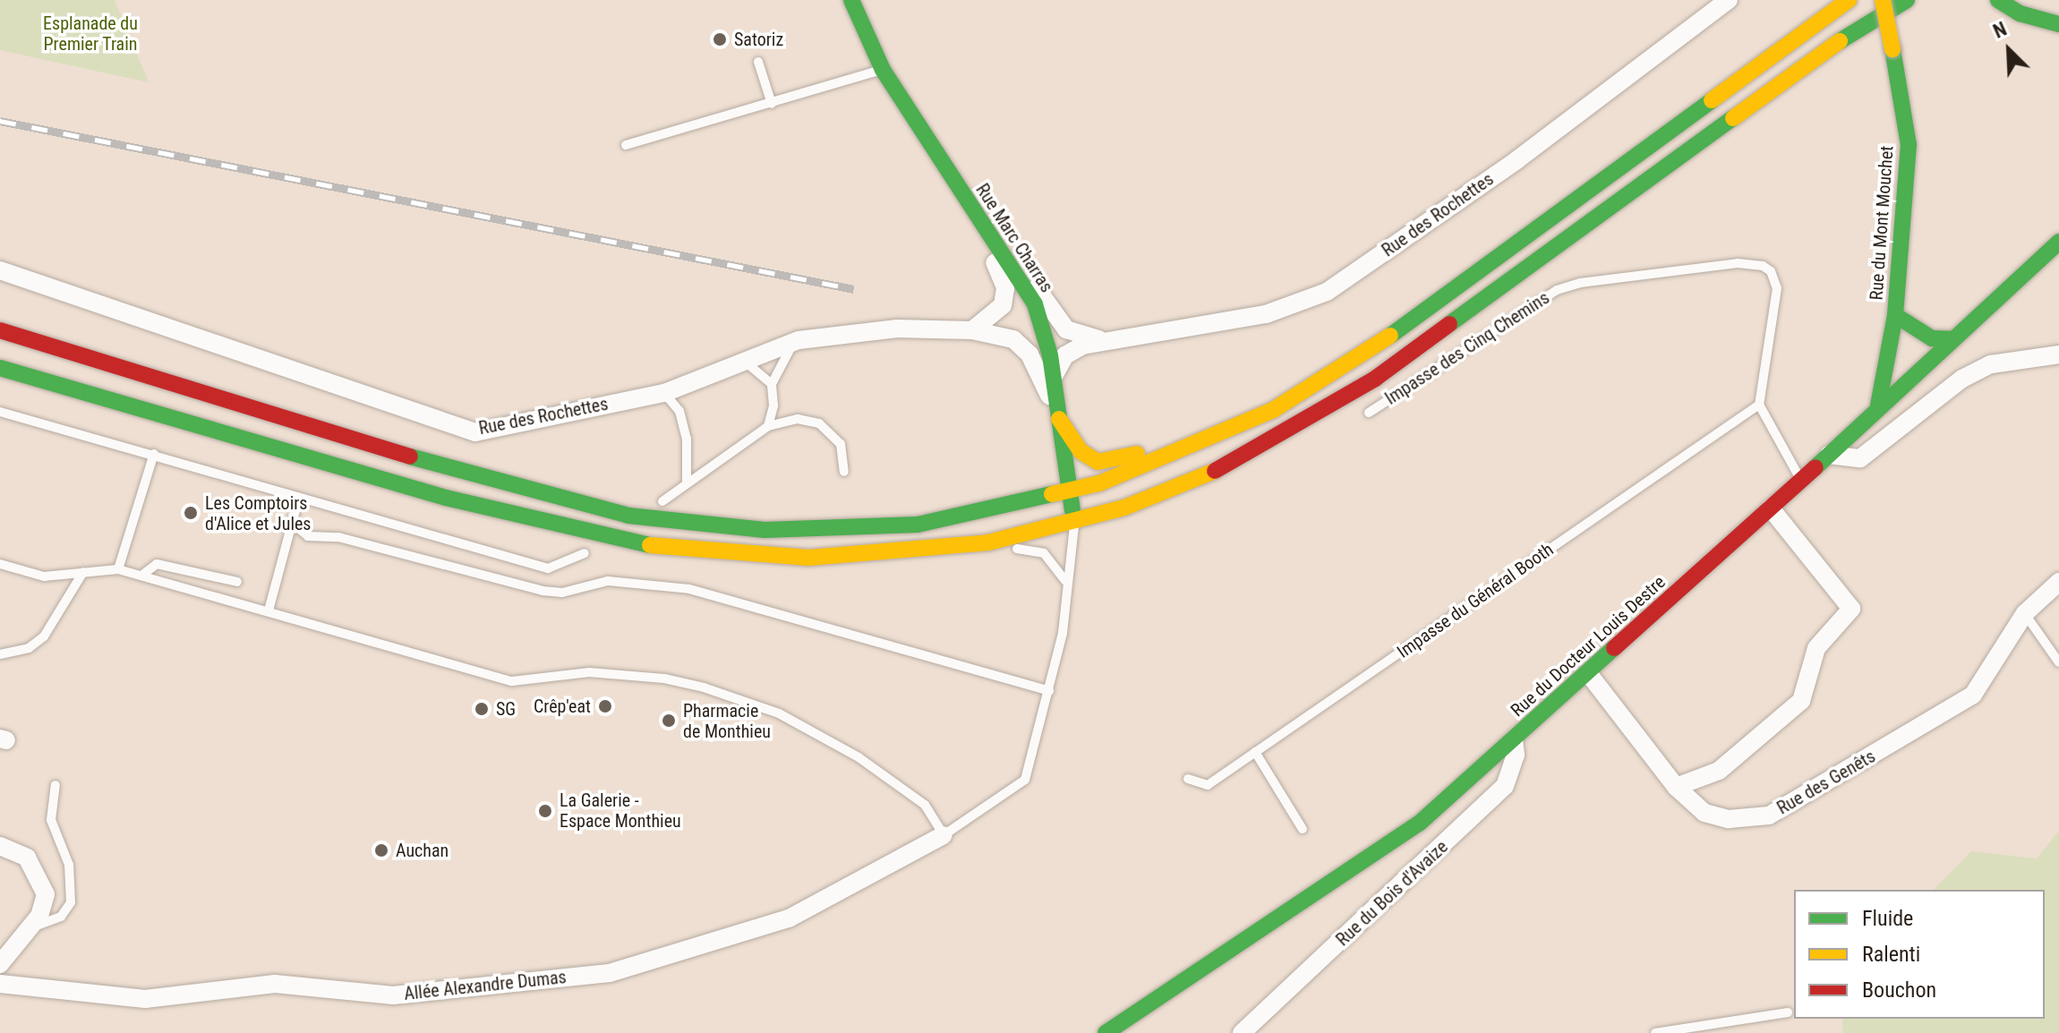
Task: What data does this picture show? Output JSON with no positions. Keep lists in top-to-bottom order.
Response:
{
  "streets": {
    "main road": ["Rue du Mont Mouchet", "Rue Marc Charras", "Rue du Docteur Louis Destre"],
    "street": [
      "Rue des Rochettes",
      "Rue des Genêts",
      "Rue du Bois d'Avaize",
      "Allée Alexandre Dumas"
    ],
    "lane": ["Impasse des Cinq Chemins", "Impasse du Général Booth"]
  },
  "crossings": [
    ["Rue des Rochettes", "Rue Marc Charras"],
    ["Rue du Mont Mouchet", "Rue du Docteur Louis Destre"],
    ["Impasse des Cinq Chemins", "Impasse du Général Booth"],
    ["Rue du Docteur Louis Destre", "Rue des Genêts"],
    ["Rue du Docteur Louis Destre", "Rue du Bois d'Avaize"]
  ],
  "parks": ["Esplanade du Premier Train"],
  "places": [
    "Satoriz",
    "Les Comptoirs d'Alice et Jules",
    "Crêp'eat",
    "SG",
    "Pharmacie de Monthieu",
    "La Galerie - Espace Monthieu",
    "Auchan"
  ],
  "legend": ["Fluide", "Ralenti", "Bouchon"],
  "north": "top left"
}
